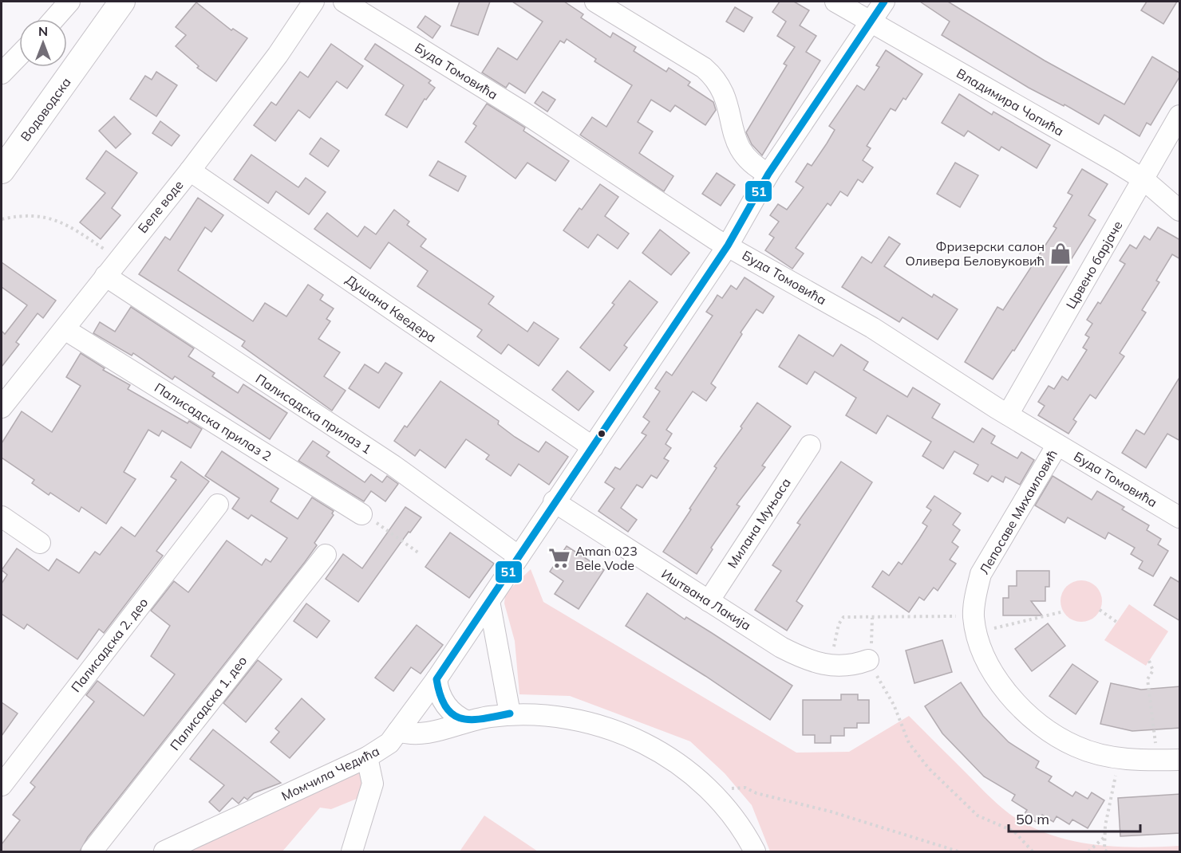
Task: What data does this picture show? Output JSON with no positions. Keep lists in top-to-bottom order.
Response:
{
  "streets": {
    "main road": ["Водоводска"],
    "street": [
      "Буда Томовића",
      "Владимира Чопића",
      "Беле воде",
      "Црвено барјаче",
      "Душана Кведера",
      "Палисадска прилаз 1",
      "Палисадска прилаз 2",
      "Лепосаве Михаиловић",
      "Милана Муњаса",
      "Иштвана Лакија",
      "Палисадска 2. део",
      "Палисадска 1. део",
      "Момчила Чедића"
    ]
  },
  "crossings": [
    ["Буда Томовића", "Црвено барјаче"],
    ["Буда Томовића", "Лепосаве Михаиловић"],
    ["Буда Томовића", "Момчила Чедића"],
    ["Владимира Чопића", "Црвено барјаче"],
    ["Владимира Чопића", "Момчила Чедића"],
    ["Беле воде", "Душана Кведера"],
    ["Беле воде", "Палисадска прилаз 1"],
    ["Беле воде", "Палисадска прилаз 2"],
    ["Душана Кведера", "Момчила Чедића"],
    ["Палисадска прилаз 1", "Момчила Чедића"],
    ["Милана Муњаса", "Иштвана Лакија"],
    ["Иштвана Лакија", "Момчила Чедића"]
  ],
  "places": {
    "shop": ["Фризерски салон Оливера Беловуковић"],
    "supermarket": ["Aman 023 Bele Vode"]
  },
  "lines": ["transit line 51"],
  "scale_bar": "50 m",
  "north": "top"
}
